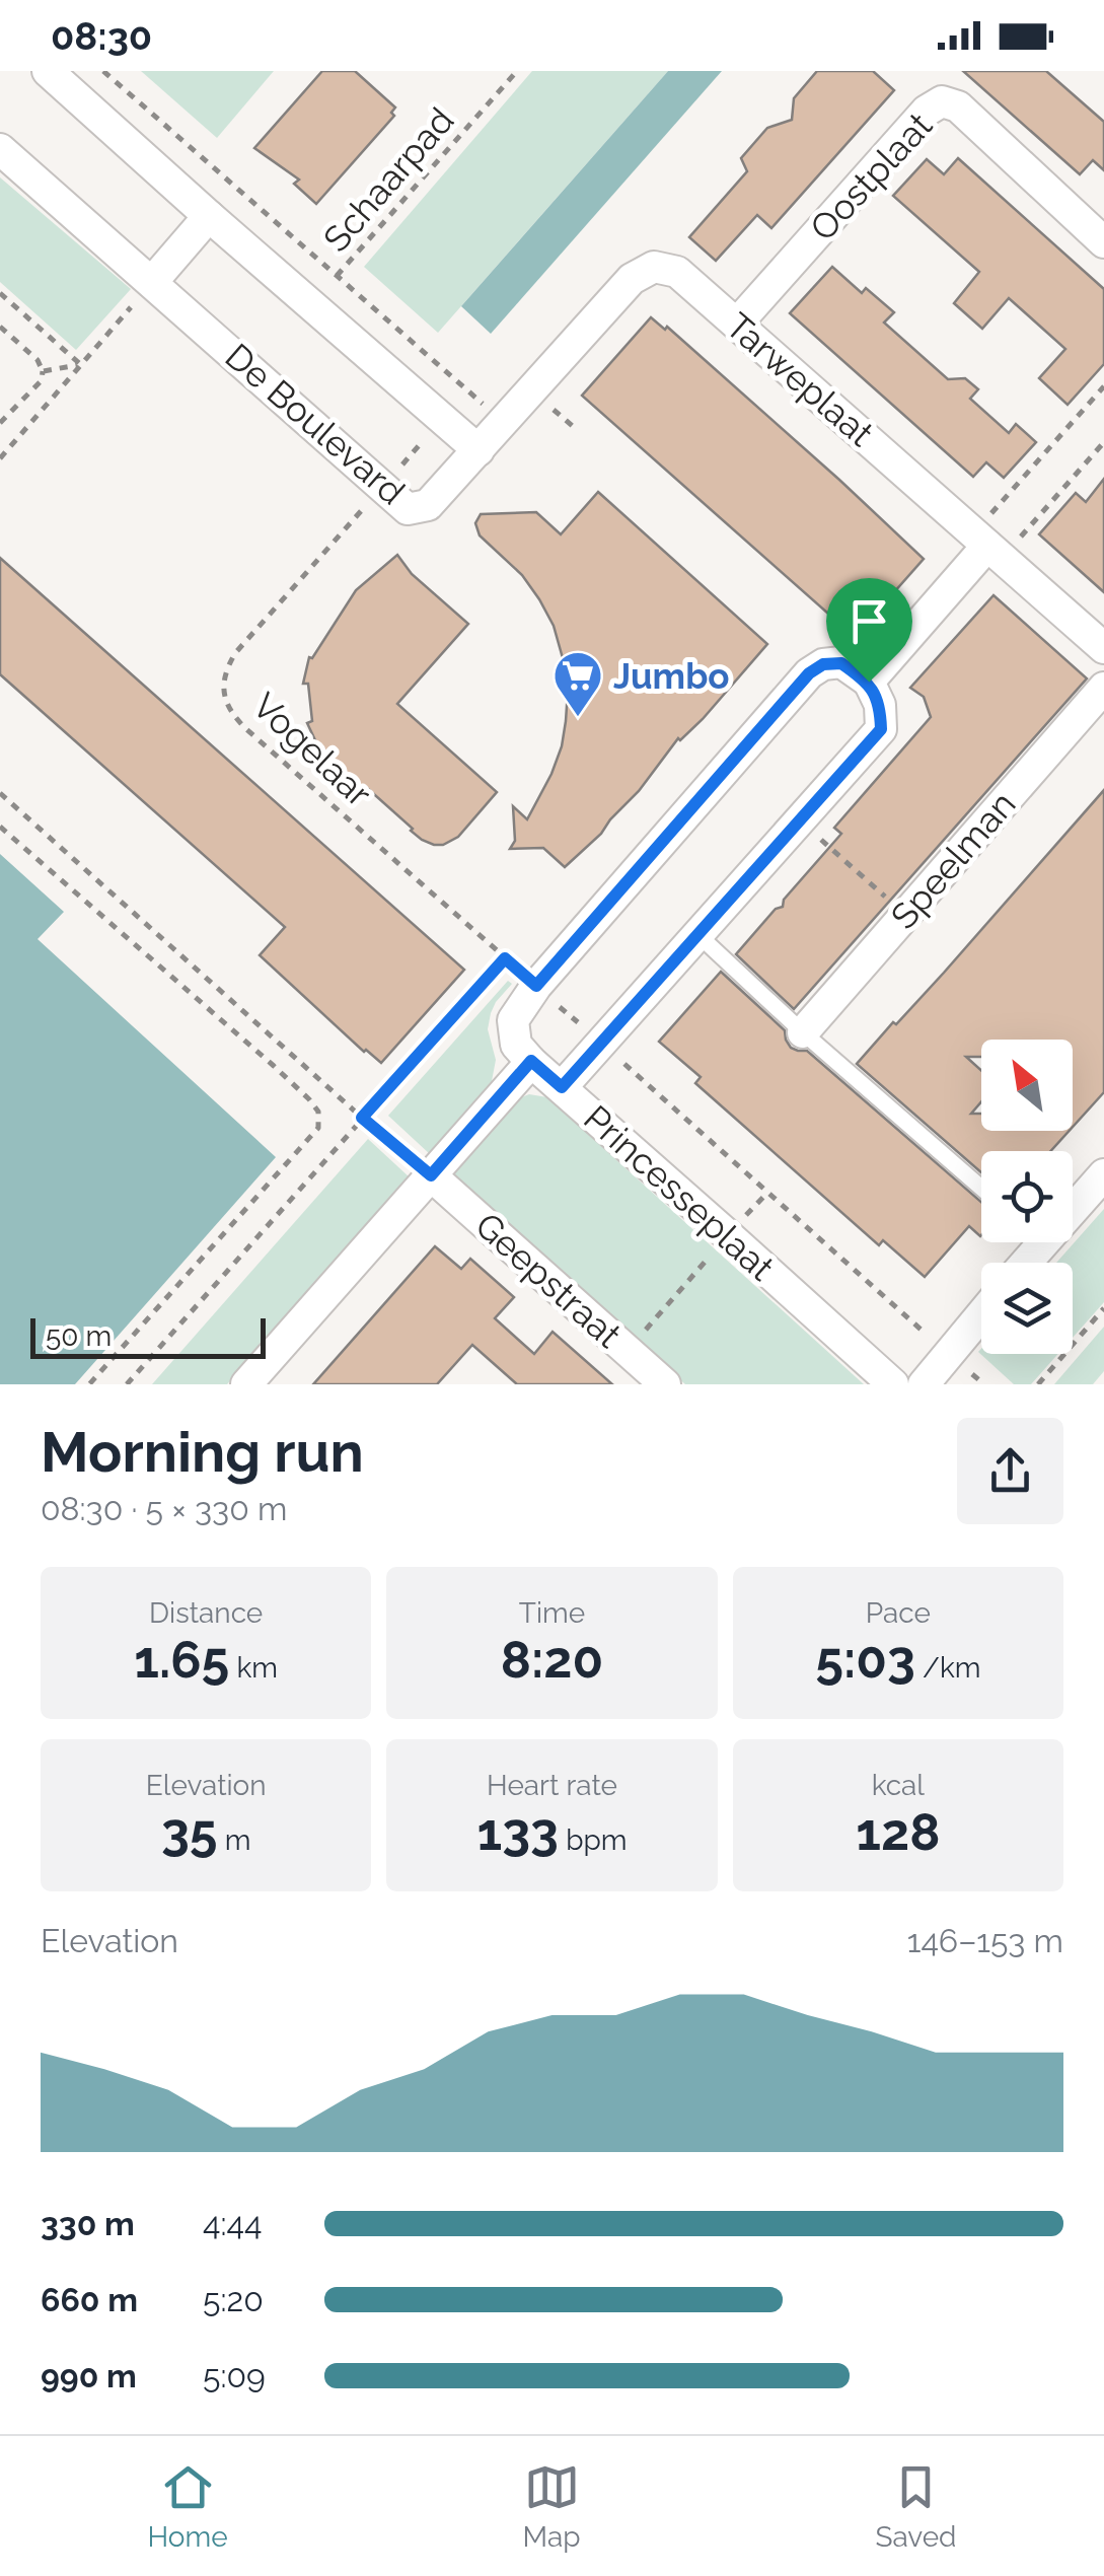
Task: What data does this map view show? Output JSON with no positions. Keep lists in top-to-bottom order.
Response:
{
  "streets": {
    "street": [
      "Oostplaat",
      "Tarweplaat",
      "De Boulevard",
      "Speelman",
      "Princesseplaat",
      "Geepstraat"
    ],
    "path": ["Schaarpad", "Vogelaar"]
  },
  "crossings": [
    ["Oostplaat", "Tarweplaat"],
    ["Tarweplaat", "De Boulevard"],
    ["De Boulevard", "Vogelaar"],
    ["Vogelaar", "Princesseplaat"]
  ],
  "places": {
    "supermarket": ["Jumbo"]
  },
  "scale_bar": "50 m",
  "north": "top left",
  "page": {
    "status": "08:30",
    "scale": "50 m",
    "heading": ["Morning run", "08:30 · 5 × 330 m"],
    "stats": [
      ["Distance", "1.65 km"],
      ["Time", "8:20"],
      ["Pace", "5:03 /km"],
      ["Elevation", "35 m"],
      ["Heart rate", "133 bpm"],
      ["kcal", "128"]
    ],
    "chart": ["Elevation", "146–153 m"],
    "list": [
      {
        "name": "330 m",
        "note": "4:44"
      },
      {
        "name": "660 m",
        "note": "5:20"
      },
      {
        "name": "990 m",
        "note": "5:09"
      }
    ],
    "tabs": ["Home", "Map", "Saved"]
  }
}
